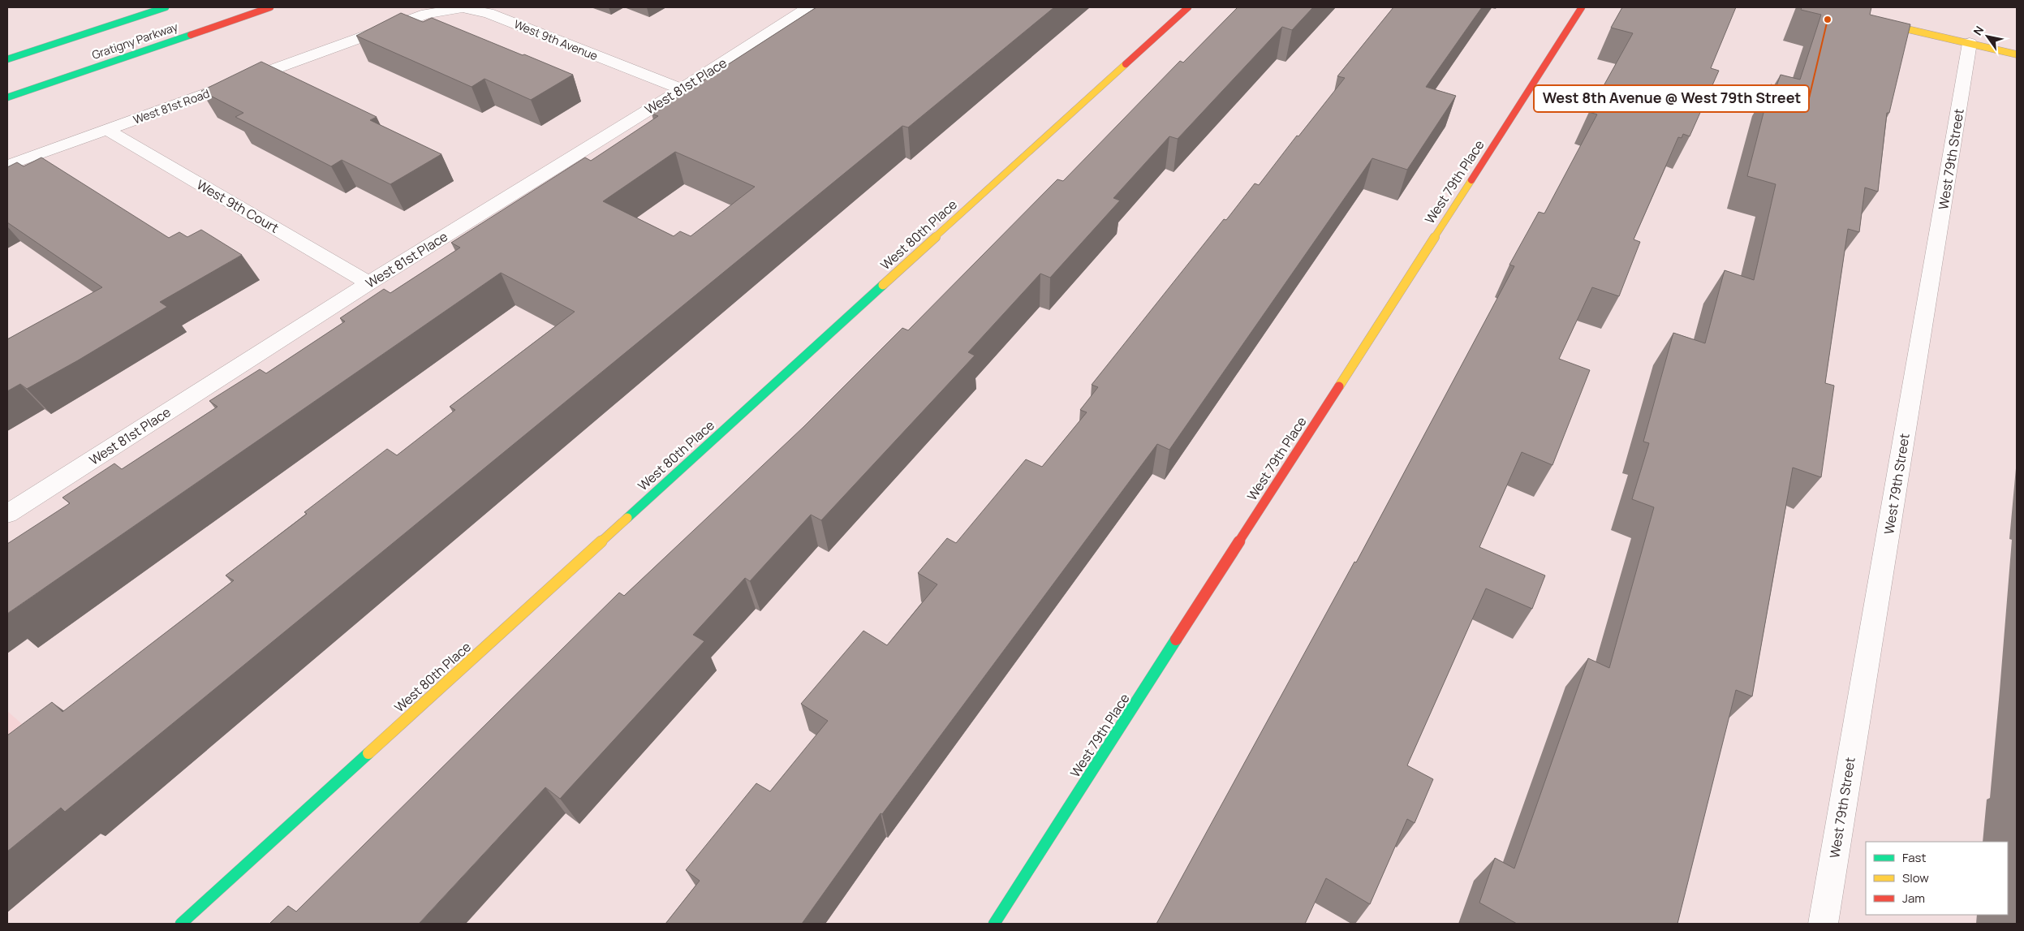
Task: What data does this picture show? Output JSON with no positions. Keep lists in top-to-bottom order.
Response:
{
  "streets": {
    "main road": ["Gratigny Parkway", "West 79th Place", "West 80th Place"],
    "street": [
      "West 9th Avenue",
      "West 81st Place",
      "West 81st Road",
      "West 79th Street",
      "West 9th Court"
    ]
  },
  "crossings": [
    ["West 9th Avenue", "West 81st Place"],
    ["West 9th Avenue", "West 81st Road"],
    ["West 81st Place", "West 9th Court"],
    ["West 81st Road", "West 9th Court"]
  ],
  "places": ["West 8th Avenue @ West 79th Street"],
  "legend": ["Fast", "Slow", "Jam"],
  "north": "top left"
}
